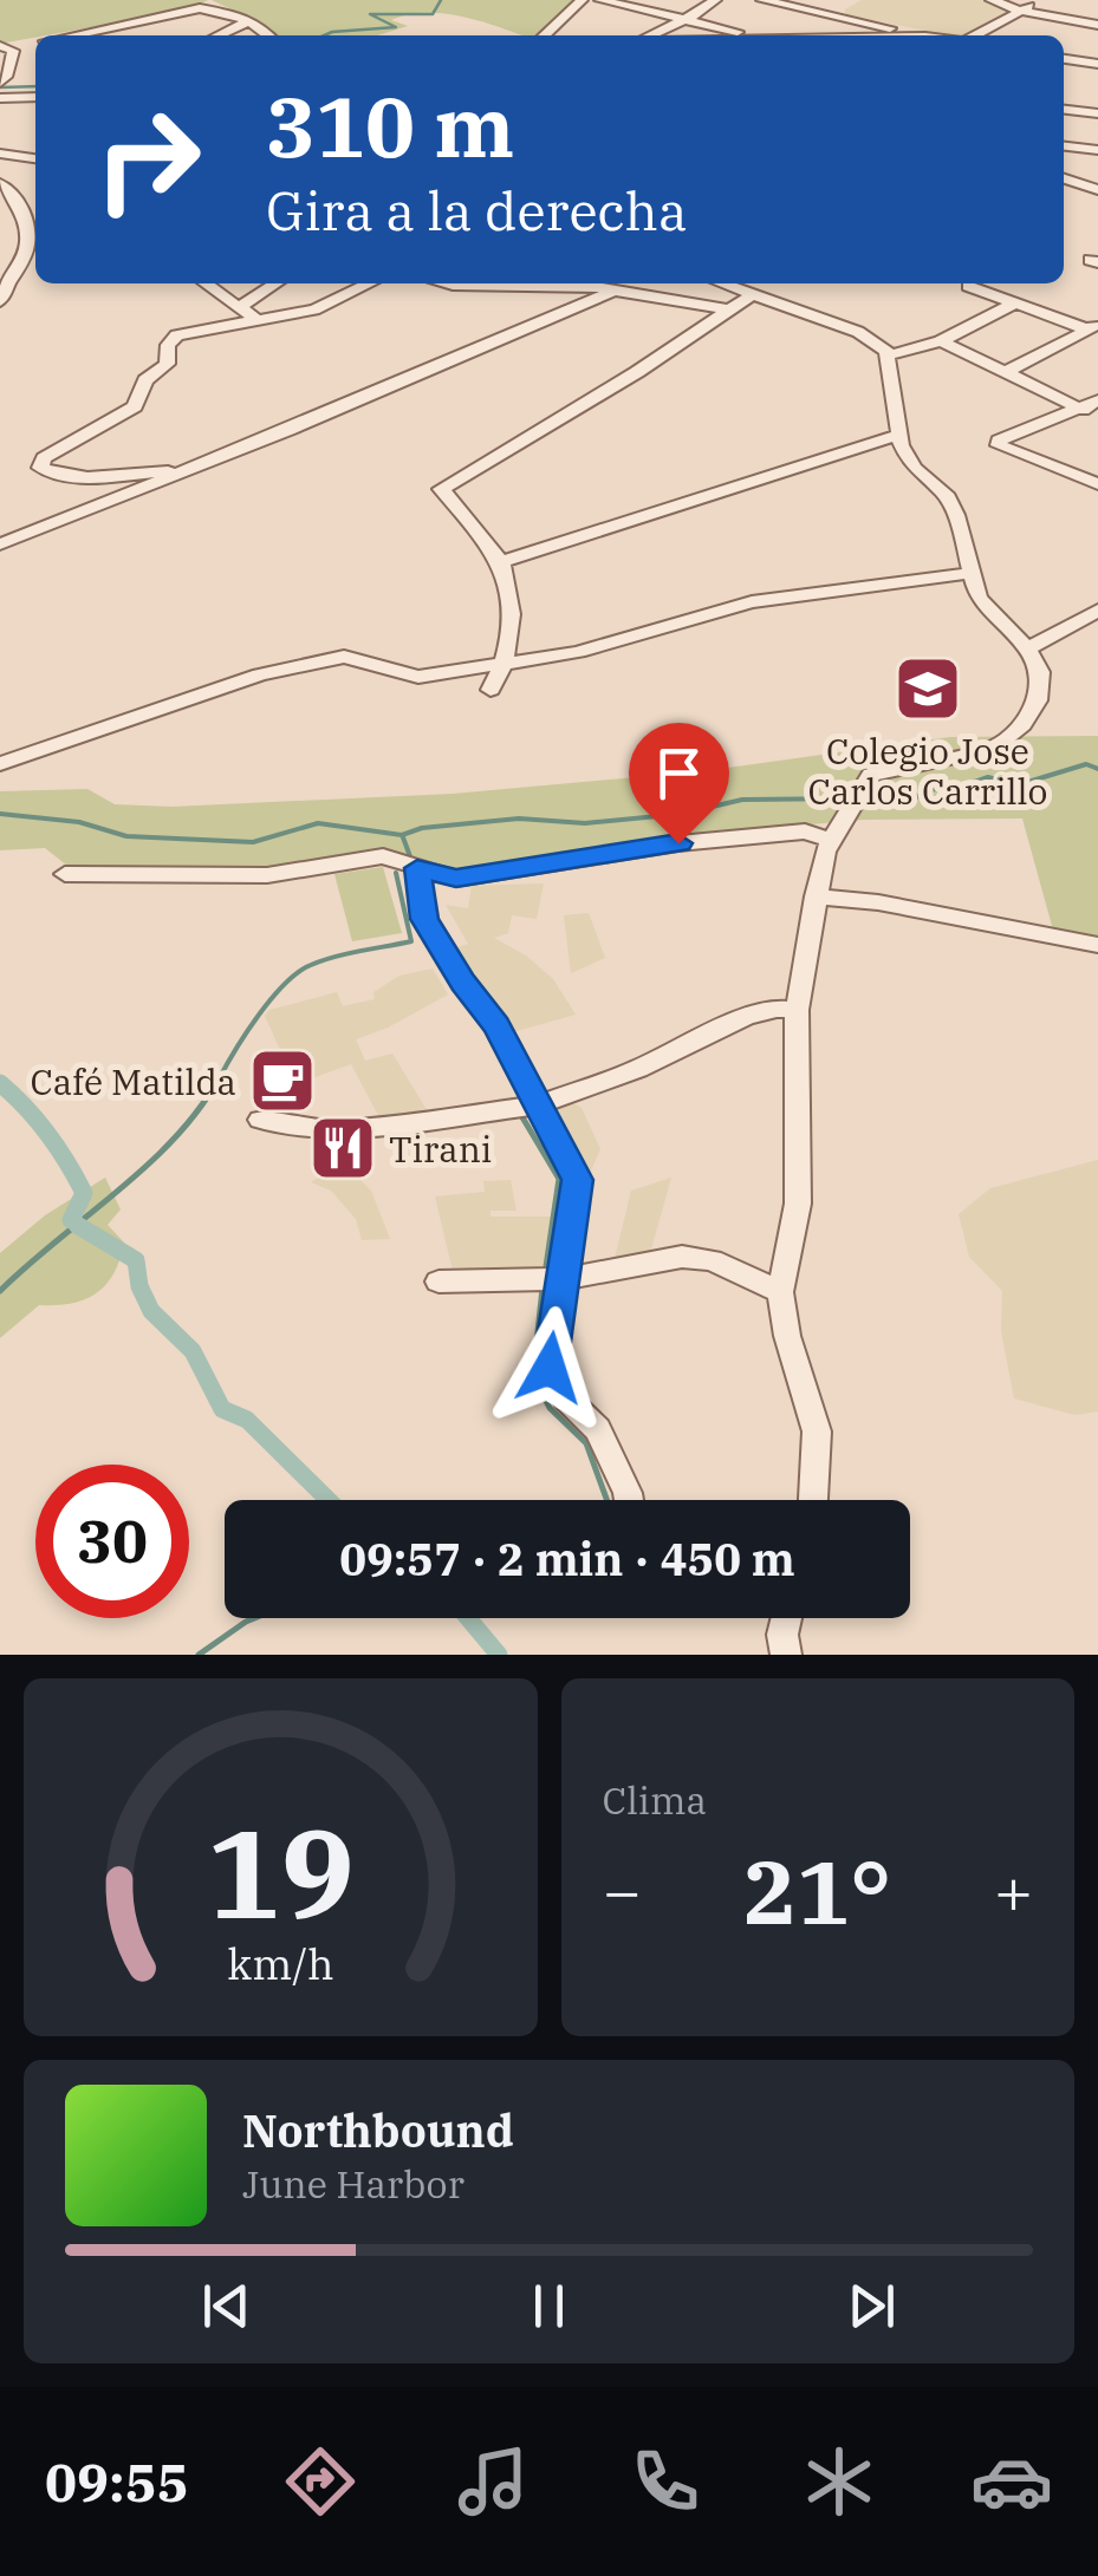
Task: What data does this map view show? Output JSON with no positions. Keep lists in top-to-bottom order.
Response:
{
  "places": {
    "school or university": ["Colegio Jose Carlos Carrillo"],
    "cafe": ["Café Matilda"],
    "restaurant": ["Tirani"]
  },
  "page": {
    "turn": ["310 m", "Gira a la derecha"],
    "limit": "30",
    "trip": "09:57 · 2 min · 450 m",
    "tile": "Clima",
    "heat": ["−", "21°", "+"],
    "song": ["Northbound", "June Harbor"],
    "tabs": "09:55",
    "gauge": ["19", "km/h"]
  }
}
